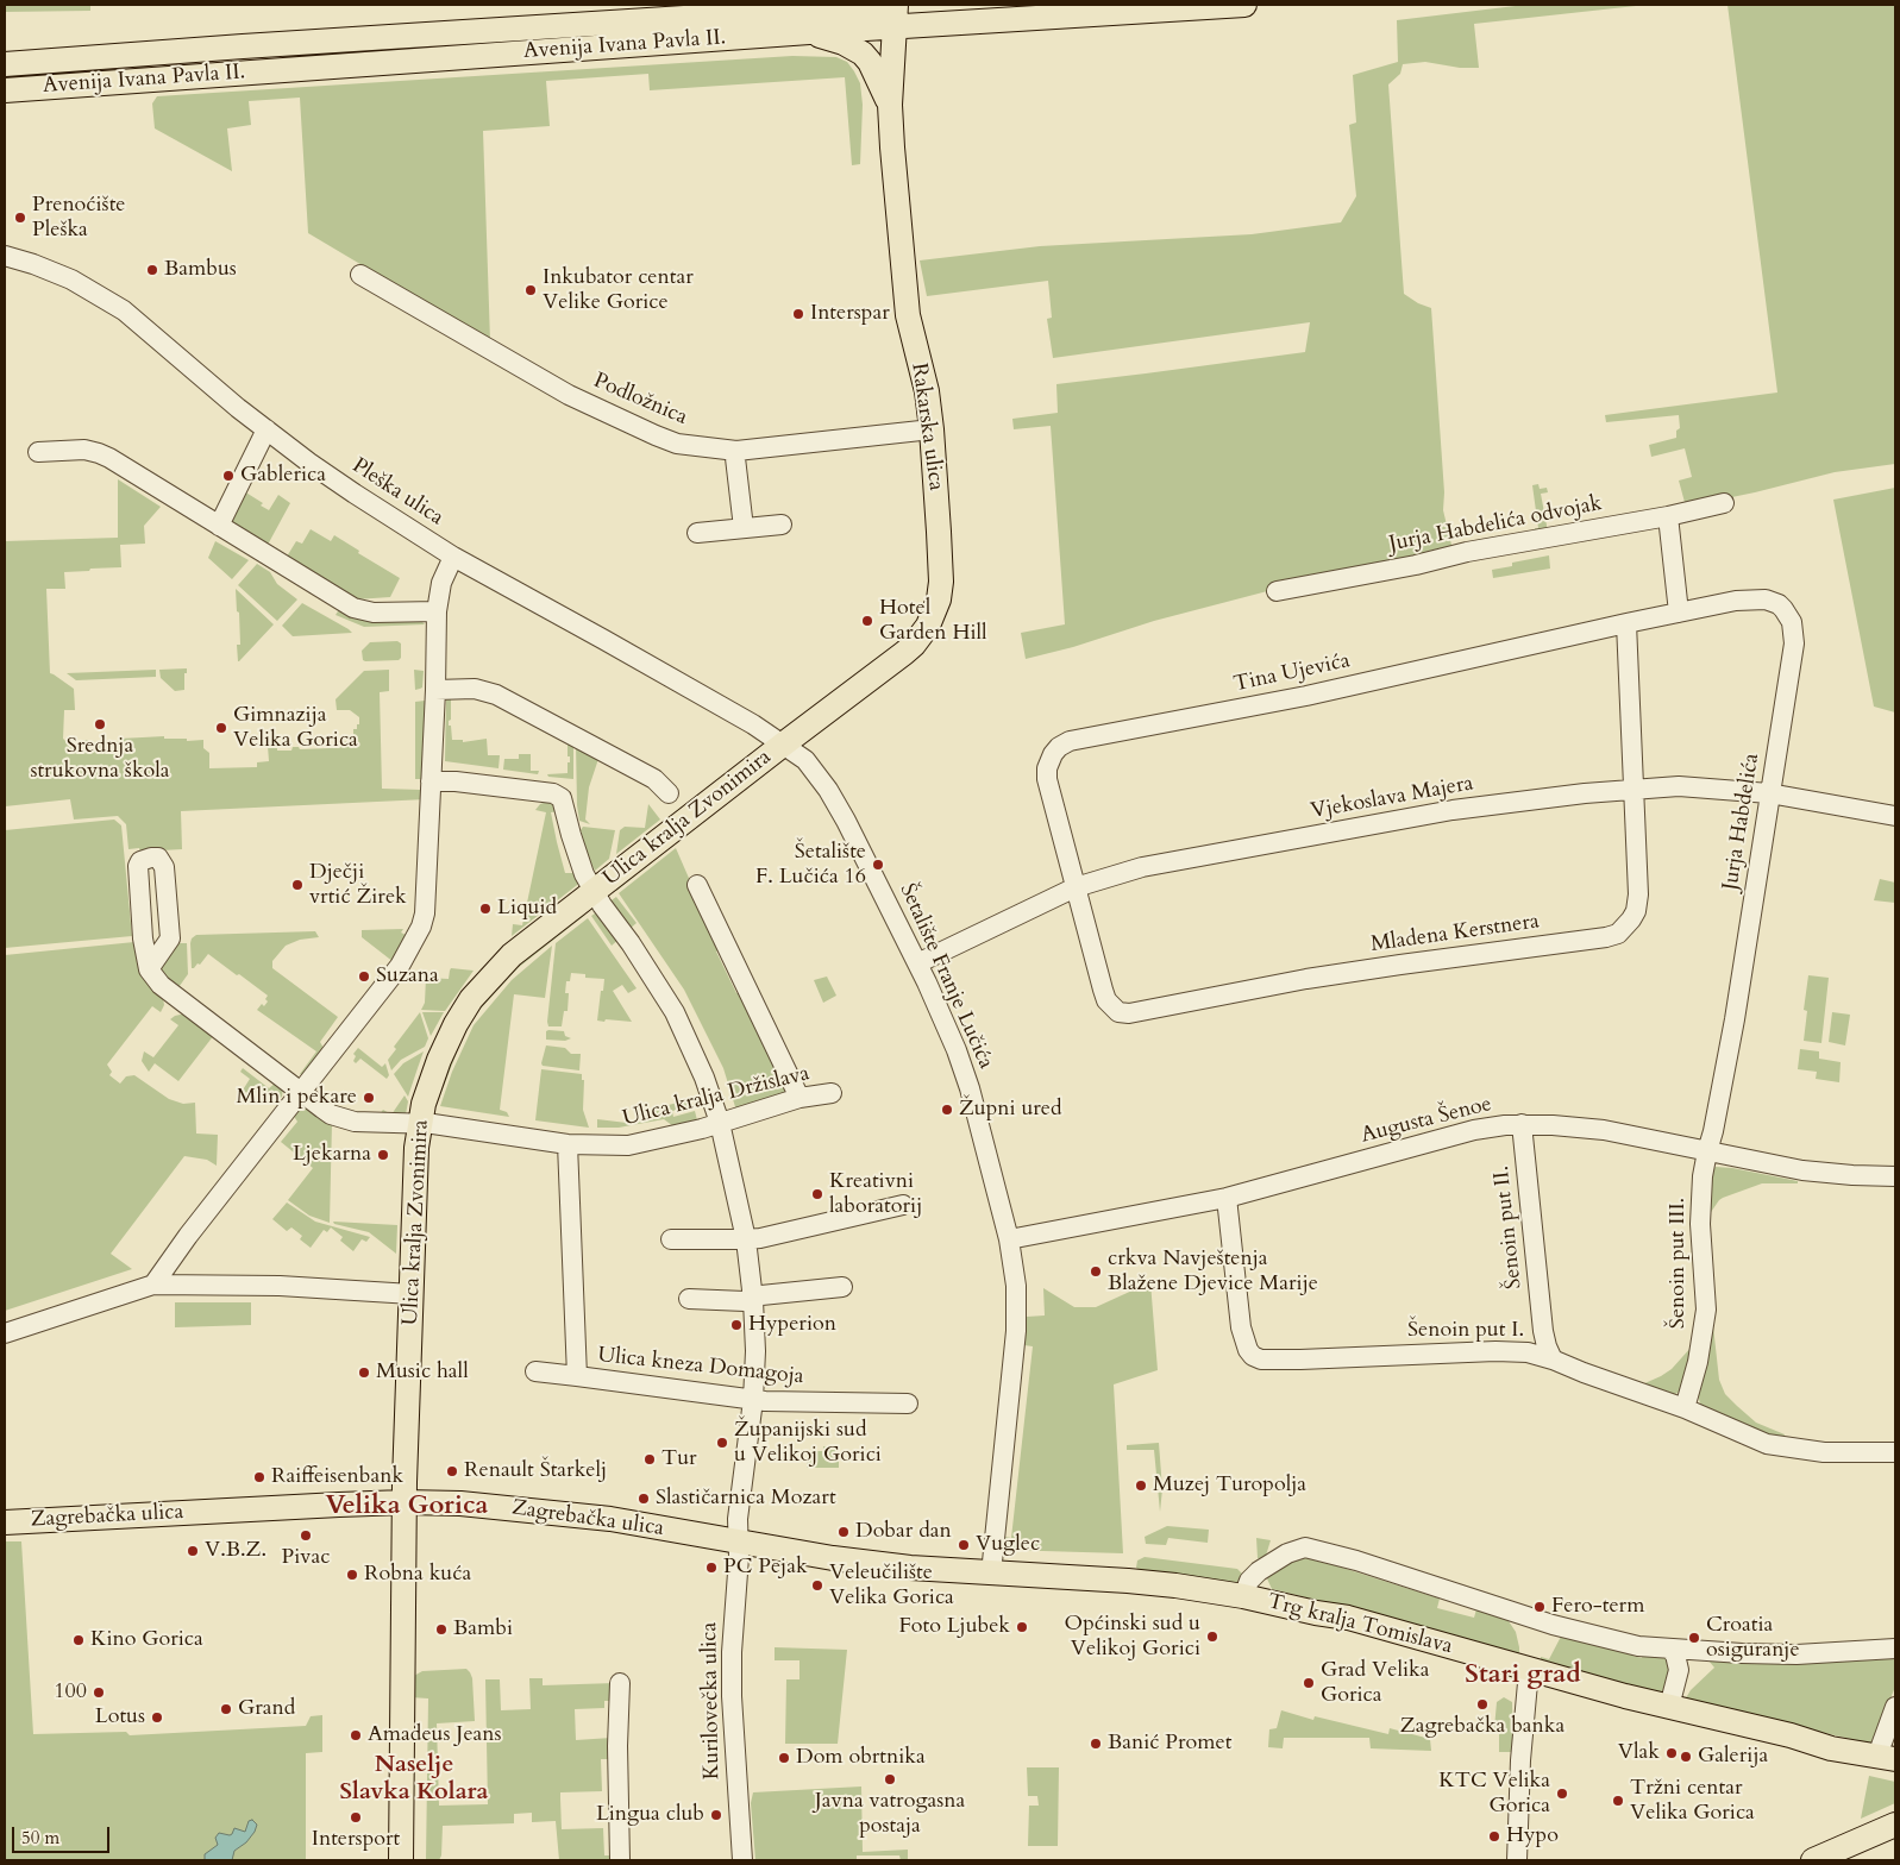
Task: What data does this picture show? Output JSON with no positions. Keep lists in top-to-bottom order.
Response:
{
  "streets": {
    "main road": [
      "Avenija Ivana Pavla II.",
      "Rakarska ulica",
      "Ulica kralja Zvonimira",
      "Zagrebačka ulica",
      "Trg kralja Tomislava"
    ],
    "street": [
      "Podložnica",
      "Pleška ulica",
      "Jurja Habdelića odvojak",
      "Tina Ujevića",
      "Vjekoslava Majera",
      "Jurja Habdelića",
      "Mladena Kerstnera",
      "Šetalište Franje Lučića",
      "Ulica kralja Držislava",
      "Augusta Šenoe",
      "Šenoin put II.",
      "Šenoin put III.",
      "Šenoin put I.",
      "Ulica kneza Domagoja",
      "Kurilovečka ulica"
    ]
  },
  "crossings": [
    ["Avenija Ivana Pavla II.", "Rakarska ulica"],
    ["Podložnica", "Rakarska ulica"],
    ["Rakarska ulica", "Pleška ulica"],
    ["Rakarska ulica", "Ulica kralja Zvonimira"],
    ["Rakarska ulica", "Šetalište Franje Lučića"],
    ["Pleška ulica", "Ulica kralja Zvonimira"],
    ["Pleška ulica", "Šetalište Franje Lučića"],
    ["Tina Ujevića", "Vjekoslava Majera"],
    ["Tina Ujevića", "Jurja Habdelića"],
    ["Tina Ujevića", "Mladena Kerstnera"],
    ["Vjekoslava Majera", "Jurja Habdelića"],
    ["Vjekoslava Majera", "Mladena Kerstnera"],
    ["Vjekoslava Majera", "Šetalište Franje Lučića"],
    ["Ulica kralja Zvonimira", "Šetalište Franje Lučića"],
    ["Ulica kralja Zvonimira", "Ulica kralja Držislava"],
    ["Ulica kralja Zvonimira", "Zagrebačka ulica"],
    ["Ulica kralja Zvonimira", "Kurilovečka ulica"],
    ["Jurja Habdelića", "Augusta Šenoe"],
    ["Jurja Habdelića", "Šenoin put III."],
    ["Šetalište Franje Lučića", "Augusta Šenoe"],
    ["Šetalište Franje Lučića", "Zagrebačka ulica"],
    ["Šetalište Franje Lučića", "Trg kralja Tomislava"],
    ["Ulica kralja Držislava", "Ulica kneza Domagoja"],
    ["Ulica kralja Držislava", "Kurilovečka ulica"],
    ["Augusta Šenoe", "Šenoin put II."],
    ["Augusta Šenoe", "Šenoin put III."],
    ["Augusta Šenoe", "Šenoin put I."],
    ["Šenoin put II.", "Šenoin put I."],
    ["Šenoin put III.", "Šenoin put I."],
    ["Ulica kneza Domagoja", "Kurilovečka ulica"],
    ["Zagrebačka ulica", "Trg kralja Tomislava"],
    ["Zagrebačka ulica", "Kurilovečka ulica"]
  ],
  "districts": ["Velika Gorica", "Stari grad", "Naselje Slavka Kolara"],
  "places": [
    "Prenoćište Pleška",
    "Bambus",
    "Inkubator centar Velike Gorice",
    "Interspar",
    "Gablerica",
    "Hotel Garden Hill",
    "Srednja strukovna škola",
    "Gimnazija Velika Gorica",
    "Šetalište F. Lučića 16",
    "Dječji vrtić Žirek",
    "Liquid",
    "Suzana",
    "Mlin i pekare",
    "Župni ured",
    "Ljekarna",
    "Kreativni laboratorij",
    "crkva Navještenja Blažene Djevice Marije",
    "Hyperion",
    "Music hall",
    "Županijski sud u Velikoj Gorici",
    "Tur",
    "Renault Štarkelj",
    "Raiffeisenbank",
    "Muzej Turopolja",
    "Slastičarnica Mozart",
    "Dobar dan",
    "Pivac",
    "Vuglec",
    "V.B.Z.",
    "PC Pejak",
    "Robna kuća",
    "Veleučilište Velika Gorica",
    "Fero-term",
    "Foto Ljubek",
    "Bambi",
    "Općinski sud u Velikoj Gorici",
    "Croatia osiguranje",
    "Kino Gorica",
    "Grad Velika Gorica",
    "100",
    "Zagrebačka banka",
    "Grand",
    "Lotus",
    "Amadeus Jeans",
    "Banić Promet",
    "Vlak",
    "Galerija",
    "Dom obrtnika",
    "Javna vatrogasna postaja",
    "KTC Velika Gorica",
    "Tržni centar Velika Gorica",
    "Lingua club",
    "Intersport",
    "Hypo"
  ],
  "scale_bar": "50 m"
}
